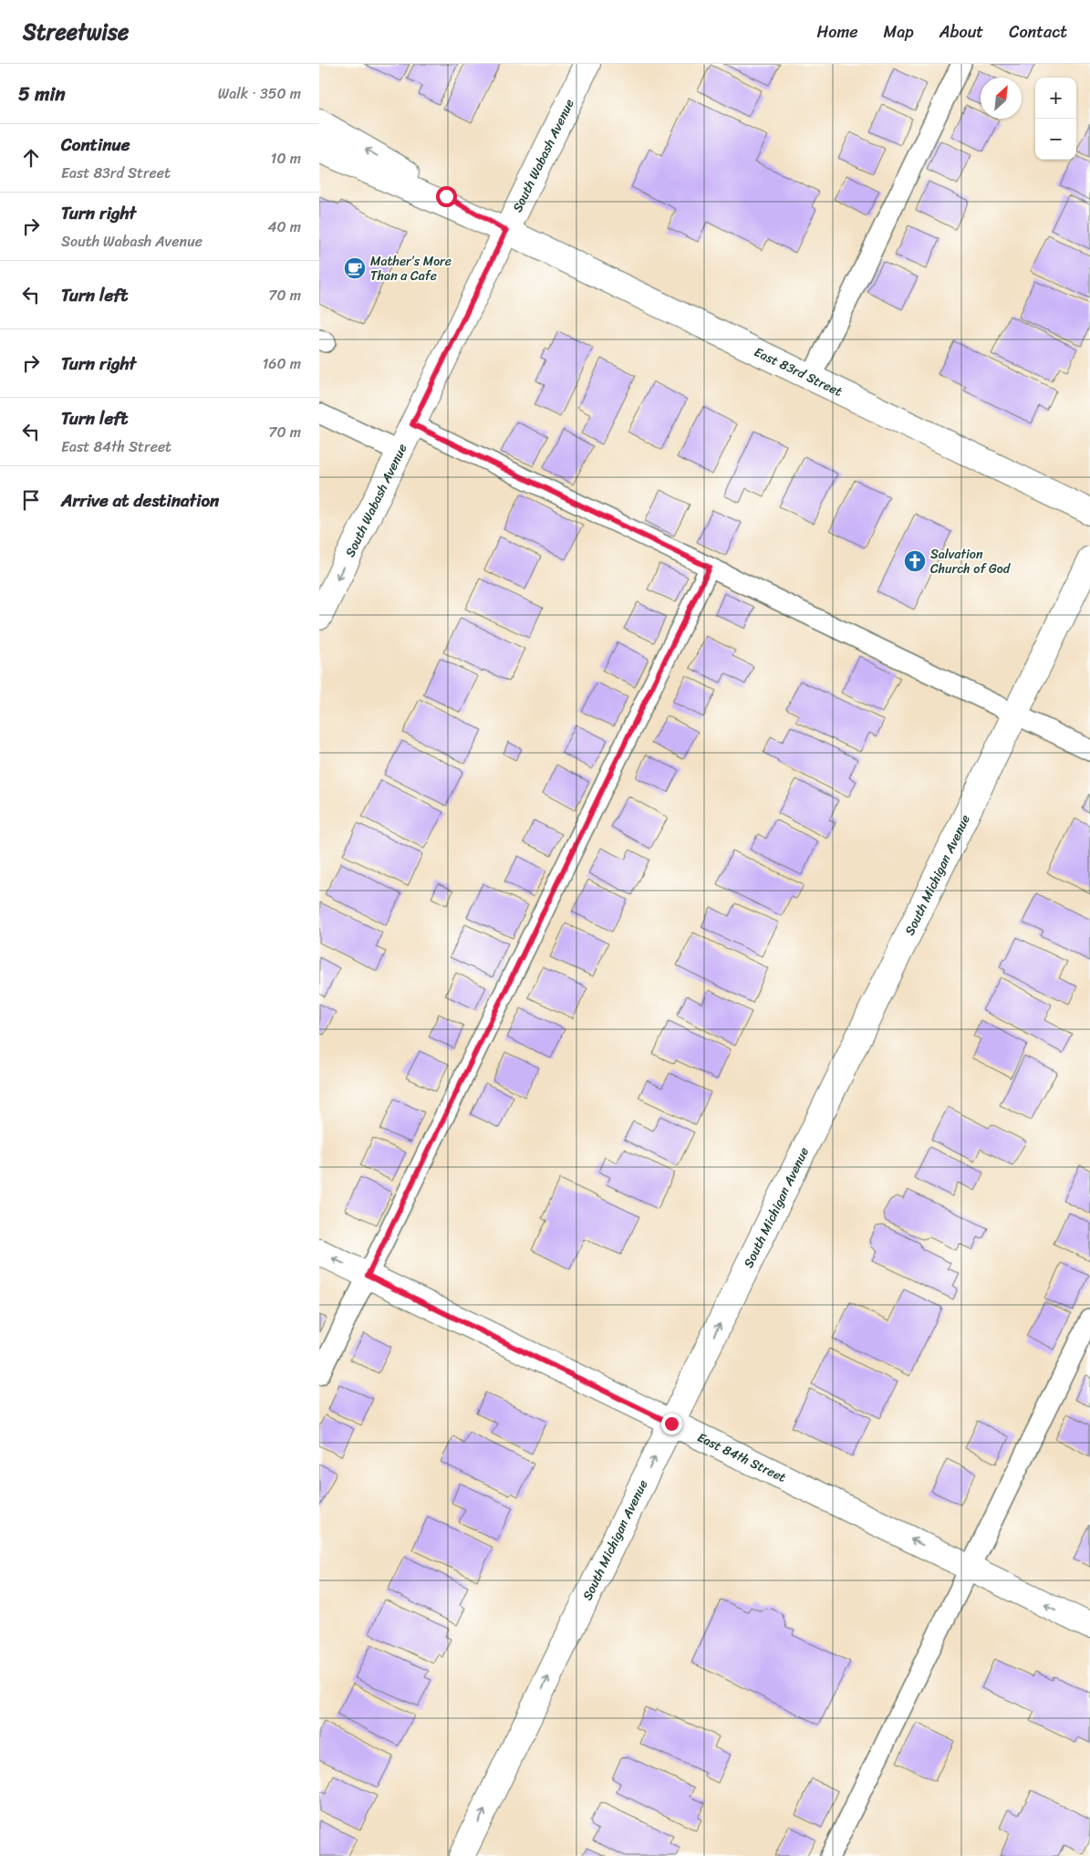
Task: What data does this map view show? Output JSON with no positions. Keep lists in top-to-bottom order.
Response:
{
  "streets": {
    "street": [
      "South Wabash Avenue",
      "East 83rd Street",
      "South Michigan Avenue",
      "East 84th Street"
    ]
  },
  "crossings": [
    ["South Wabash Avenue", "East 83rd Street"],
    ["South Michigan Avenue", "East 84th Street"]
  ],
  "one_way": ["South Michigan Avenue", "East 84th Street"],
  "places": {
    "cafe": ["Mather’s More Than a Cafe"],
    "church": ["Salvation Church of God"]
  },
  "north": "top right",
  "page": {
    "header": "Streetwise",
    "nav": [
      "Home",
      "Map",
      "About",
      "Contact"
    ],
    "heading": ["5 min", "Walk · 350 m"],
    "map_buttons": ["+", "−"],
    "list": [
      ["Continue", "East 83rd Street", "10 m"],
      ["Turn right", "South Wabash Avenue", "40 m"],
      ["Turn left", "70 m"],
      ["Turn right", "160 m"],
      ["Turn left", "East 84th Street", "70 m"],
      "Arrive at destination"
    ]
  }
}
